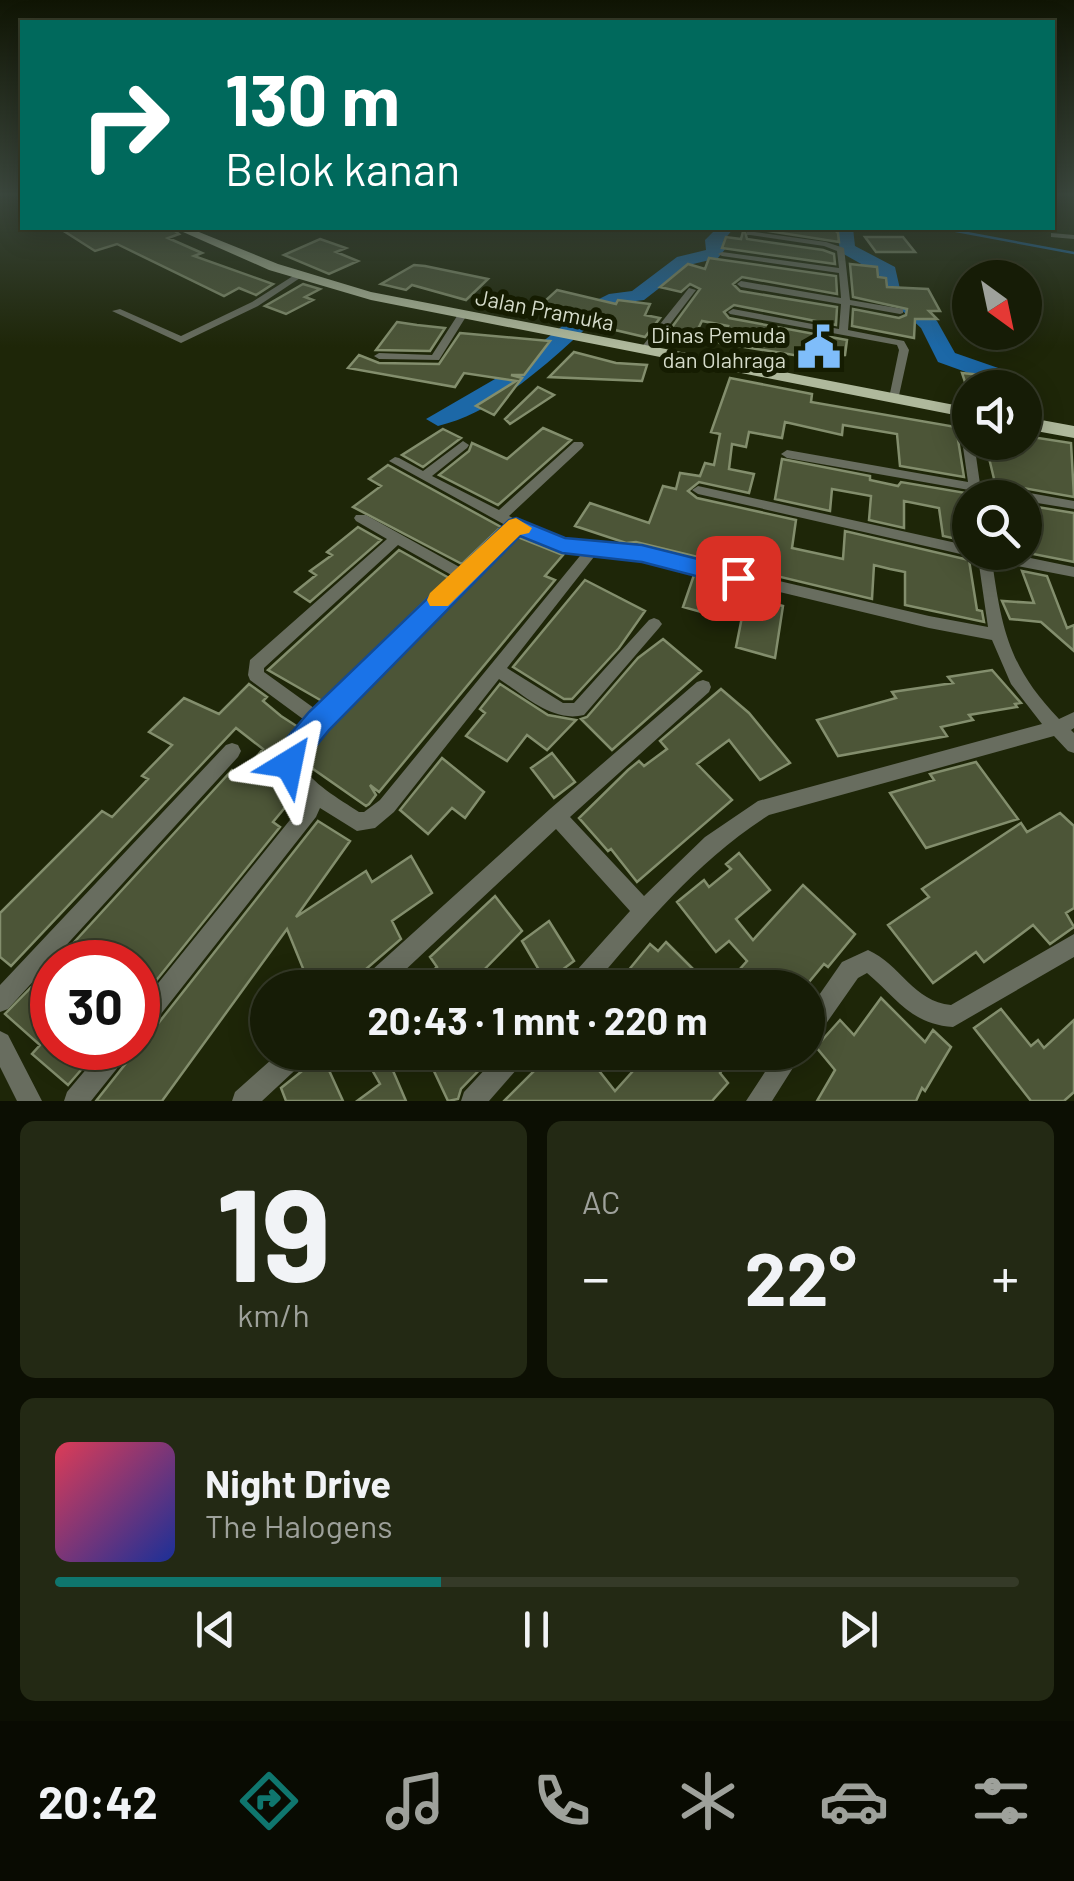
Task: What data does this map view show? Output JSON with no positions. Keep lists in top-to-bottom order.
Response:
{
  "streets": {
    "main road": ["Jalan Pramuka"]
  },
  "places": {
    "public building": ["Dinas Pemuda dan Olahraga"]
  },
  "north": "bottom right",
  "page": {
    "turn": ["130 m", "Belok kanan"],
    "limit": "30",
    "trip": "20:43 · 1 mnt · 220 m",
    "tile": [
      ["19", "km/h"],
      "AC"
    ],
    "heat": ["−", "22°", "+"],
    "song": ["Night Drive", "The Halogens"],
    "tabs": "20:42"
  }
}
